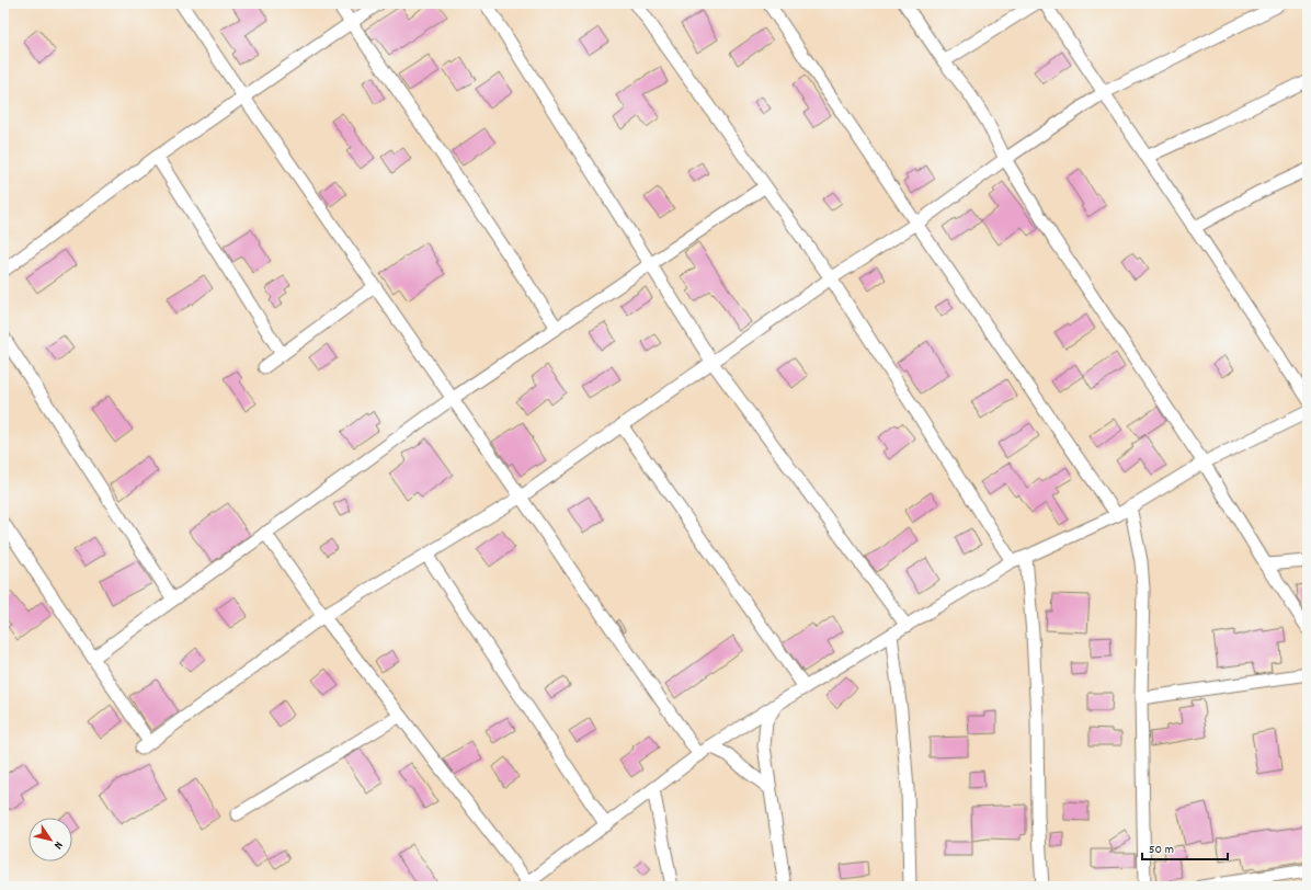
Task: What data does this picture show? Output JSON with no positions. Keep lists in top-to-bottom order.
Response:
{
  "scale_bar": "50 m",
  "north": "bottom right"
}
